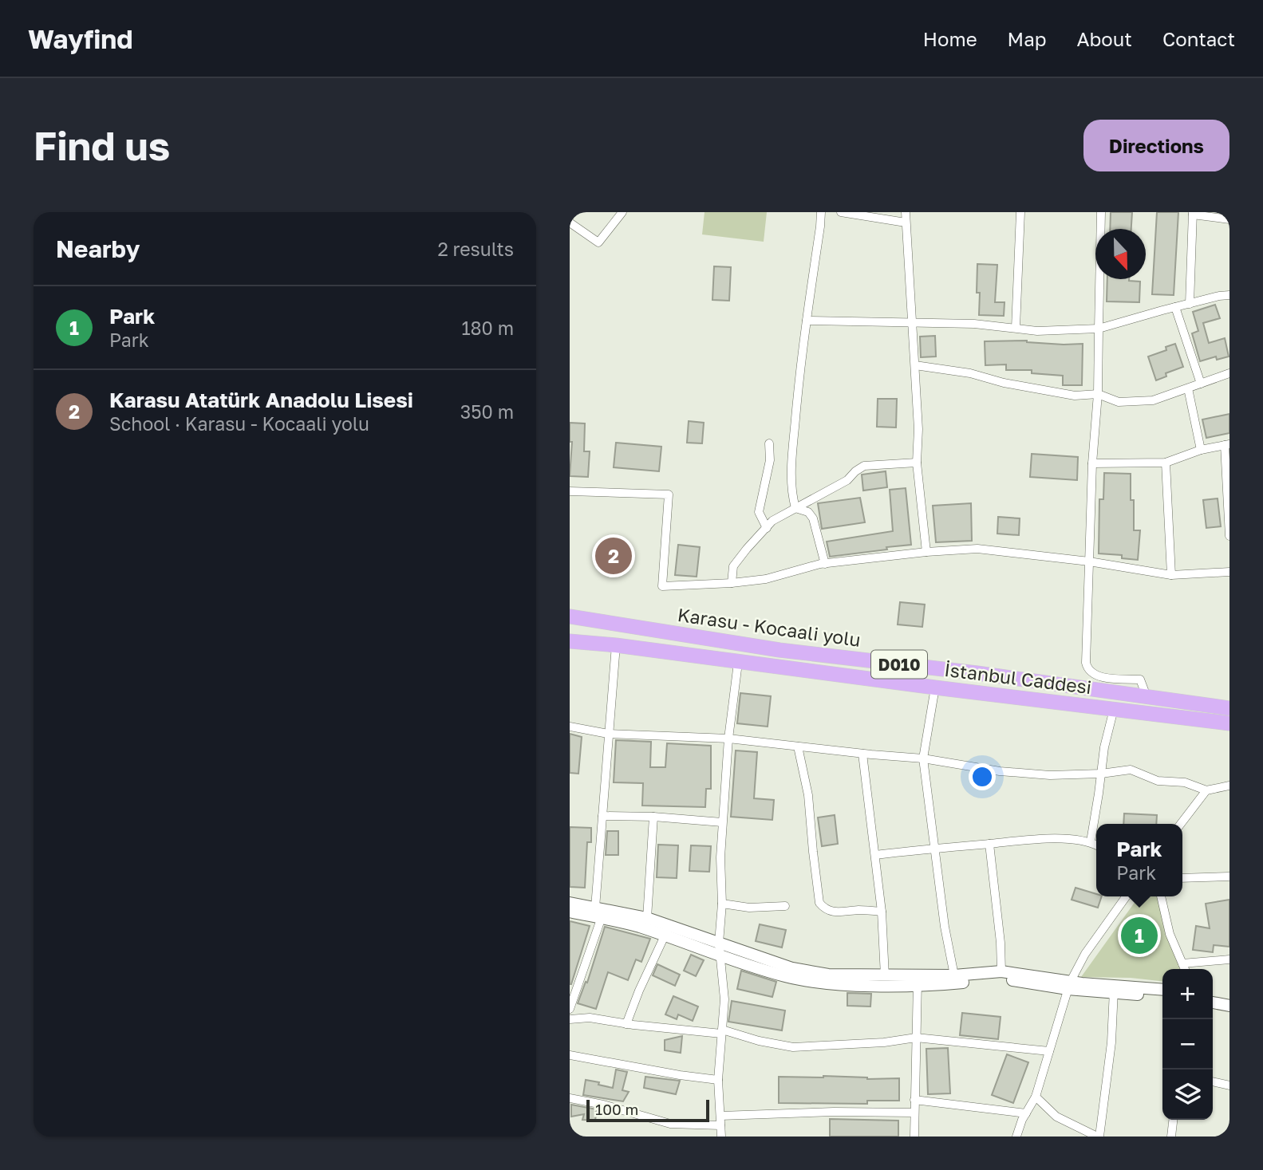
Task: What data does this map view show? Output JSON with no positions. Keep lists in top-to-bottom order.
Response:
{
  "streets": {
    "highway": ["Karasu - Kocaali yolu", "D010", "İstanbul Caddesi"]
  },
  "scale_bar": "100 m",
  "north": "bottom",
  "page": {
    "header": "Wayfind",
    "nav": [
      "Home",
      "Map",
      "About",
      "Contact"
    ],
    "buttons": "Directions",
    "title": "Find us",
    "heading": ["Nearby", "2 results"],
    "list": [
      {
        "mark": "1",
        "name": "Park",
        "note": "Park",
        "value": "180 m"
      },
      {
        "mark": "2",
        "name": "Karasu Atatürk Anadolu Lisesi",
        "note": "School · Karasu - Kocaali yolu",
        "value": "350 m"
      }
    ],
    "pins": ["2", "1"],
    "popup": ["Park", "Park"],
    "map_buttons": ["+", "−"],
    "scale": "100 m"
  }
}
